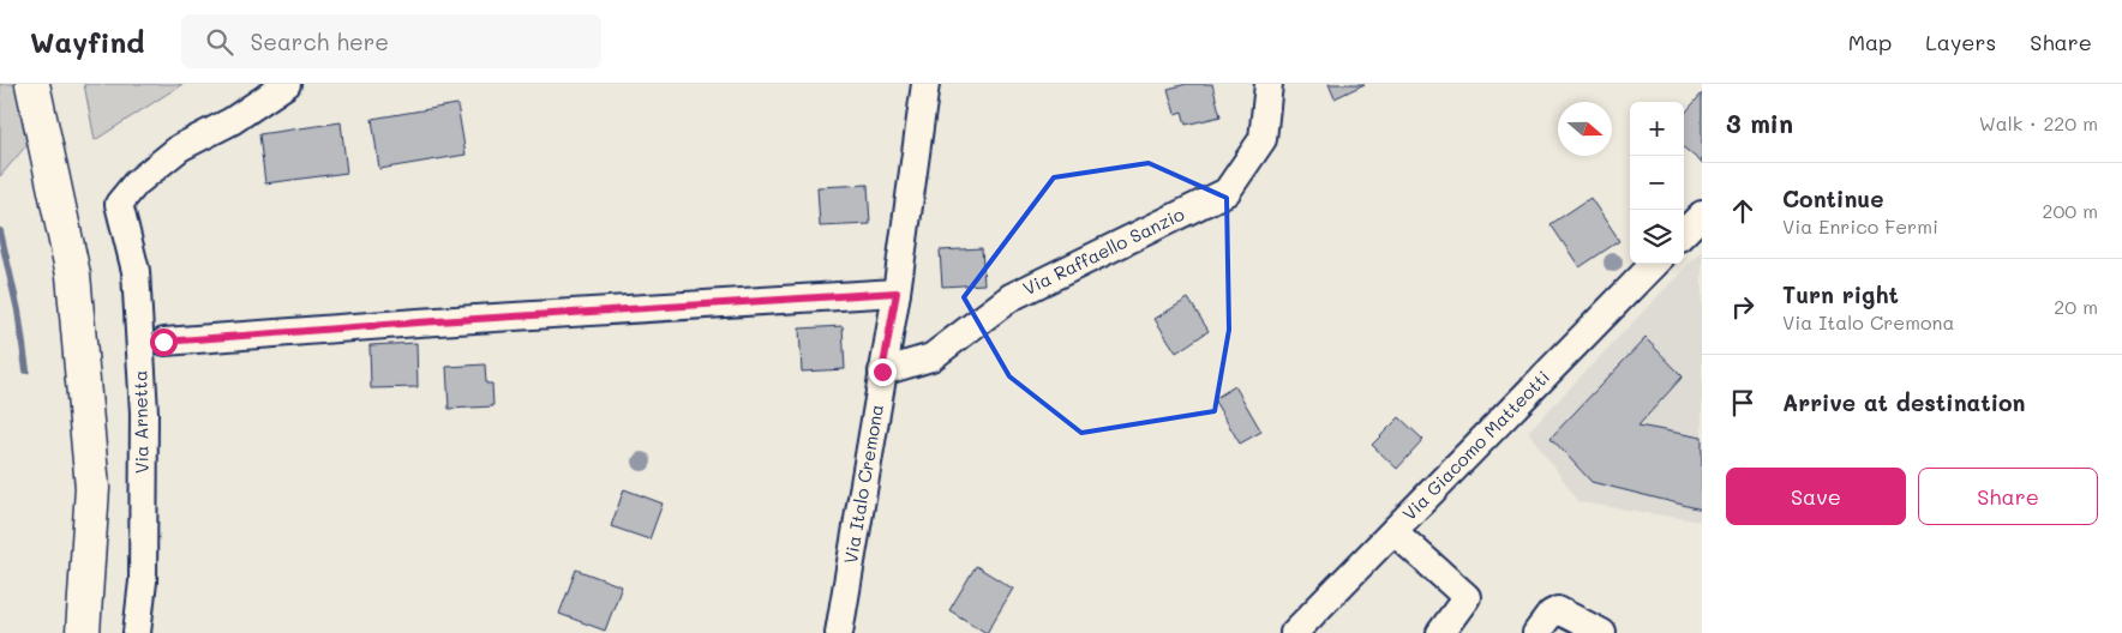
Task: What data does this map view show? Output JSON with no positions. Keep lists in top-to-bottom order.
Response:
{
  "streets": {
    "street": [
      "Via Raffaello Sanzio",
      "Via Arnetta",
      "Via Giacomo Matteotti",
      "Via Italo Cremona"
    ]
  },
  "crossings": [
    ["Via Raffaello Sanzio", "Via Italo Cremona"]
  ],
  "north": "right",
  "page": {
    "header": "Wayfind",
    "search": "Search here",
    "nav": ["Map", "Layers", "Share"],
    "heading": ["3 min", "Walk · 220 m"],
    "map_buttons": ["+", "−"],
    "list": [
      ["Continue", "Via Enrico Fermi", "200 m"],
      ["Turn right", "Via Italo Cremona", "20 m"],
      "Arrive at destination"
    ],
    "buttons": ["Save", "Share"]
  }
}
